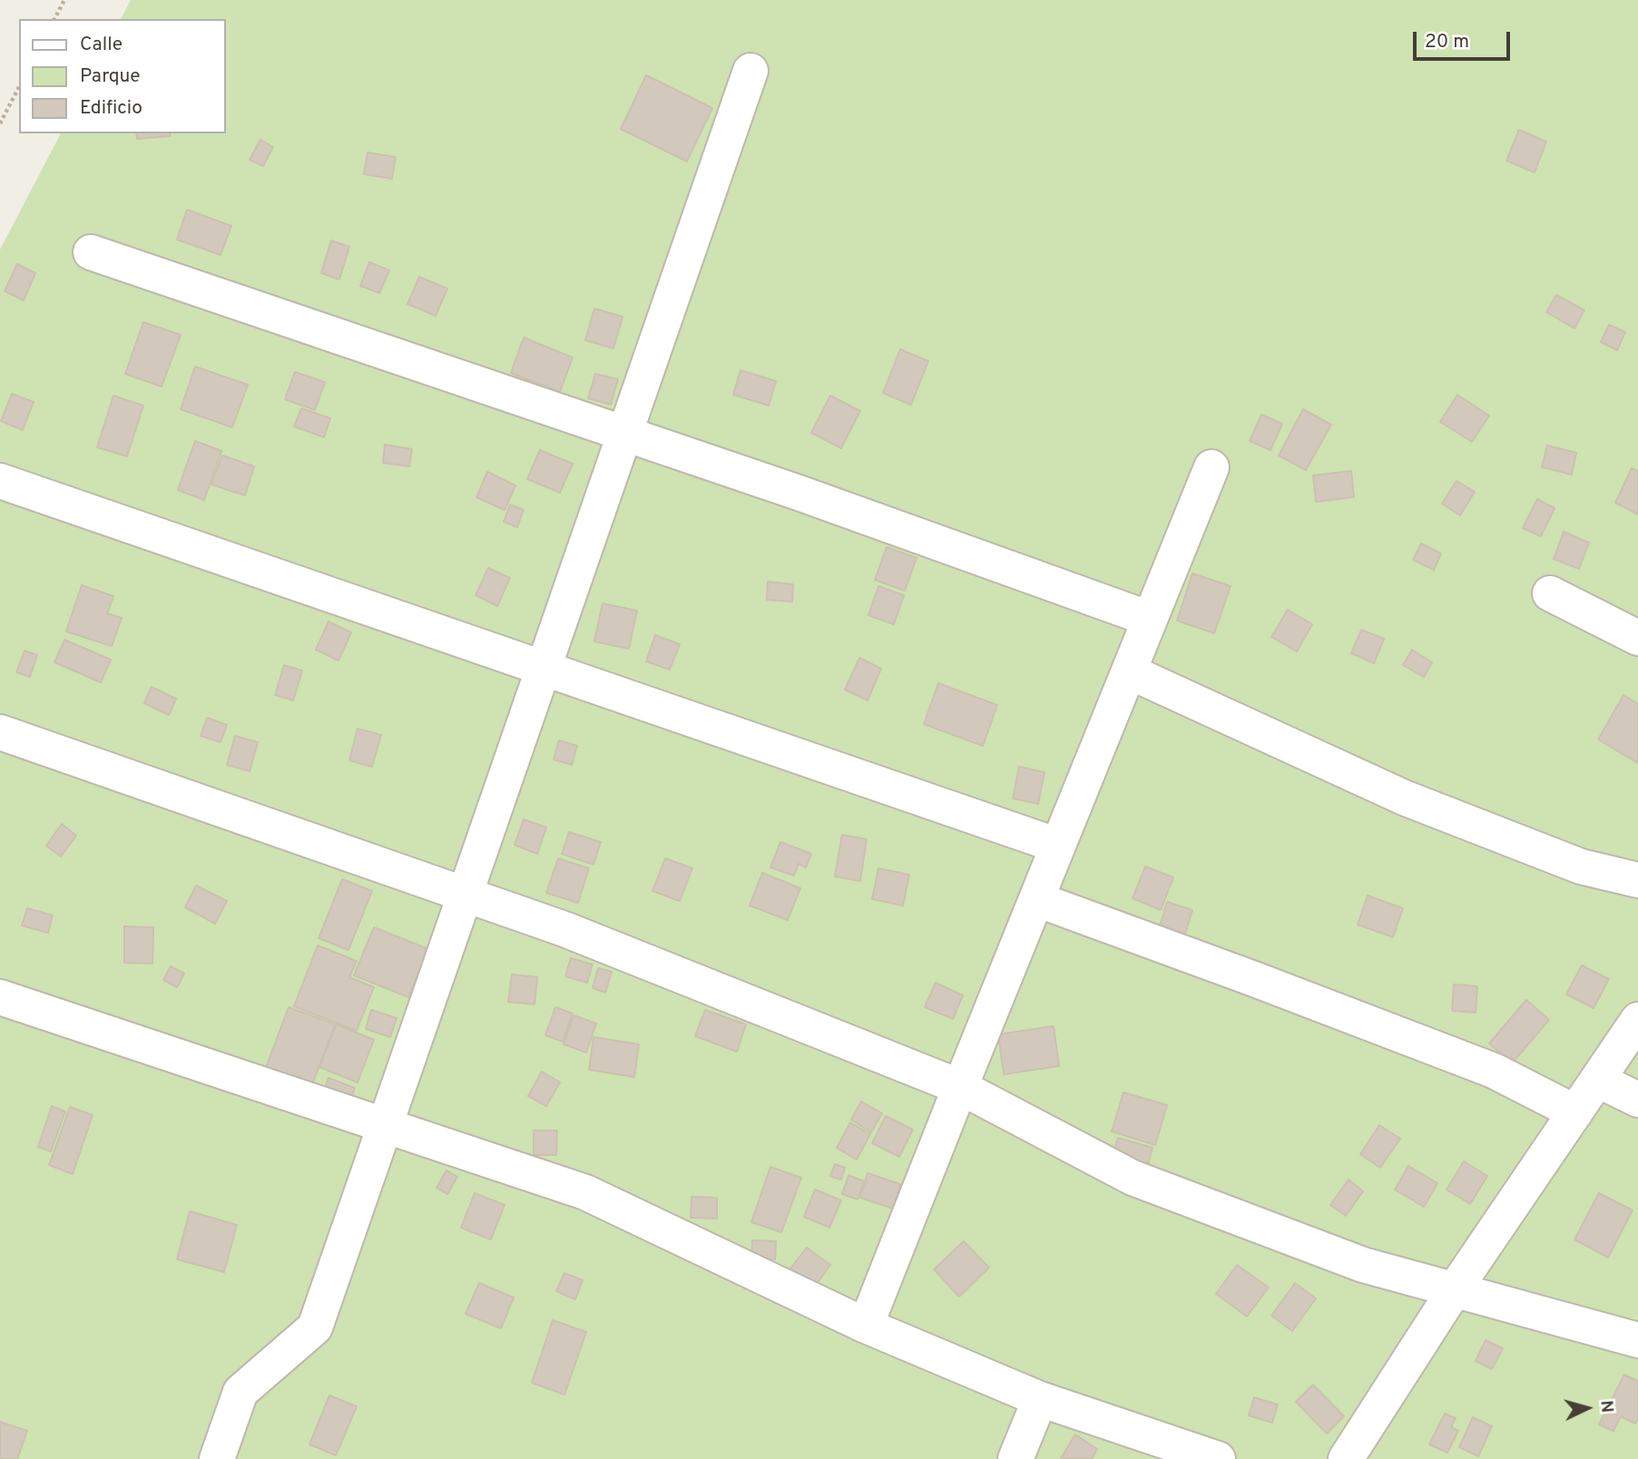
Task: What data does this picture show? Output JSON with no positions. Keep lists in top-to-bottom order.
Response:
{
  "legend": ["Calle", "Parque", "Edificio"],
  "scale_bar": "20 m",
  "north": "right"
}
